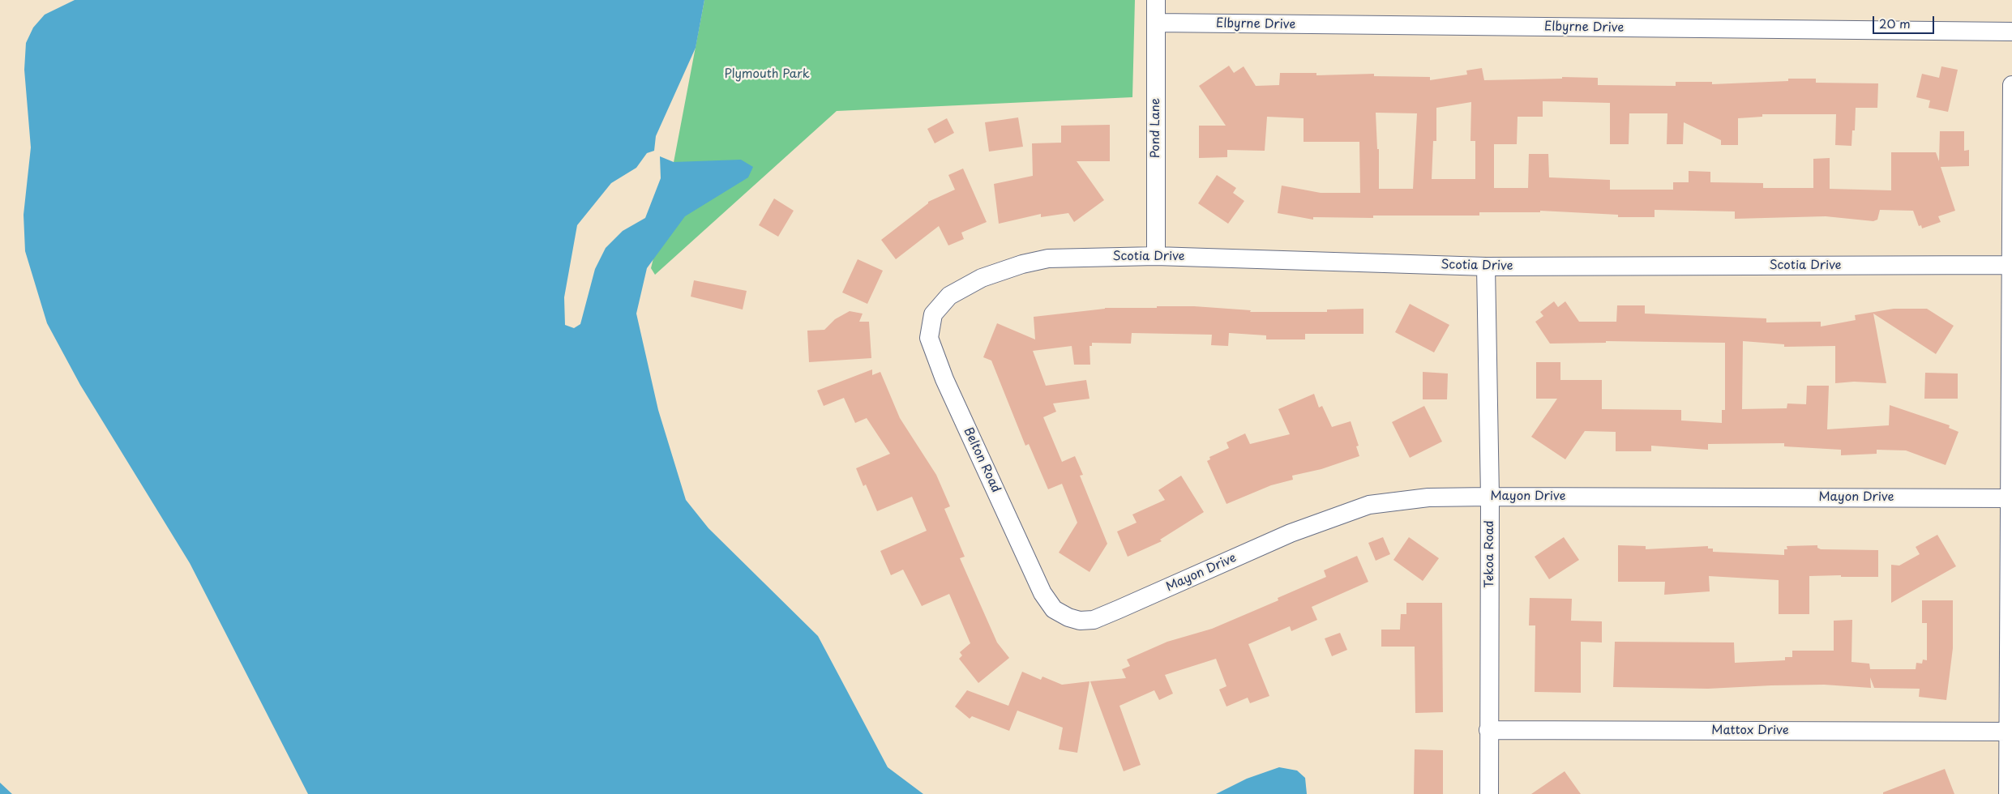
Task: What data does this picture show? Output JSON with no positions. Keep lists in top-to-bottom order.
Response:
{
  "streets": {
    "street": [
      "Elbyrne Drive",
      "Pond Lane",
      "Scotia Drive",
      "Belton Road",
      "Mayon Drive",
      "Tekoa Road",
      "Mattox Drive"
    ]
  },
  "crossings": [
    ["Elbyrne Drive", "Pond Lane"],
    ["Pond Lane", "Scotia Drive"],
    ["Scotia Drive", "Belton Road"],
    ["Scotia Drive", "Tekoa Road"],
    ["Belton Road", "Mayon Drive"],
    ["Mayon Drive", "Tekoa Road"],
    ["Tekoa Road", "Mattox Drive"]
  ],
  "parks": ["Plymouth Park"],
  "scale_bar": "20 m"
}
